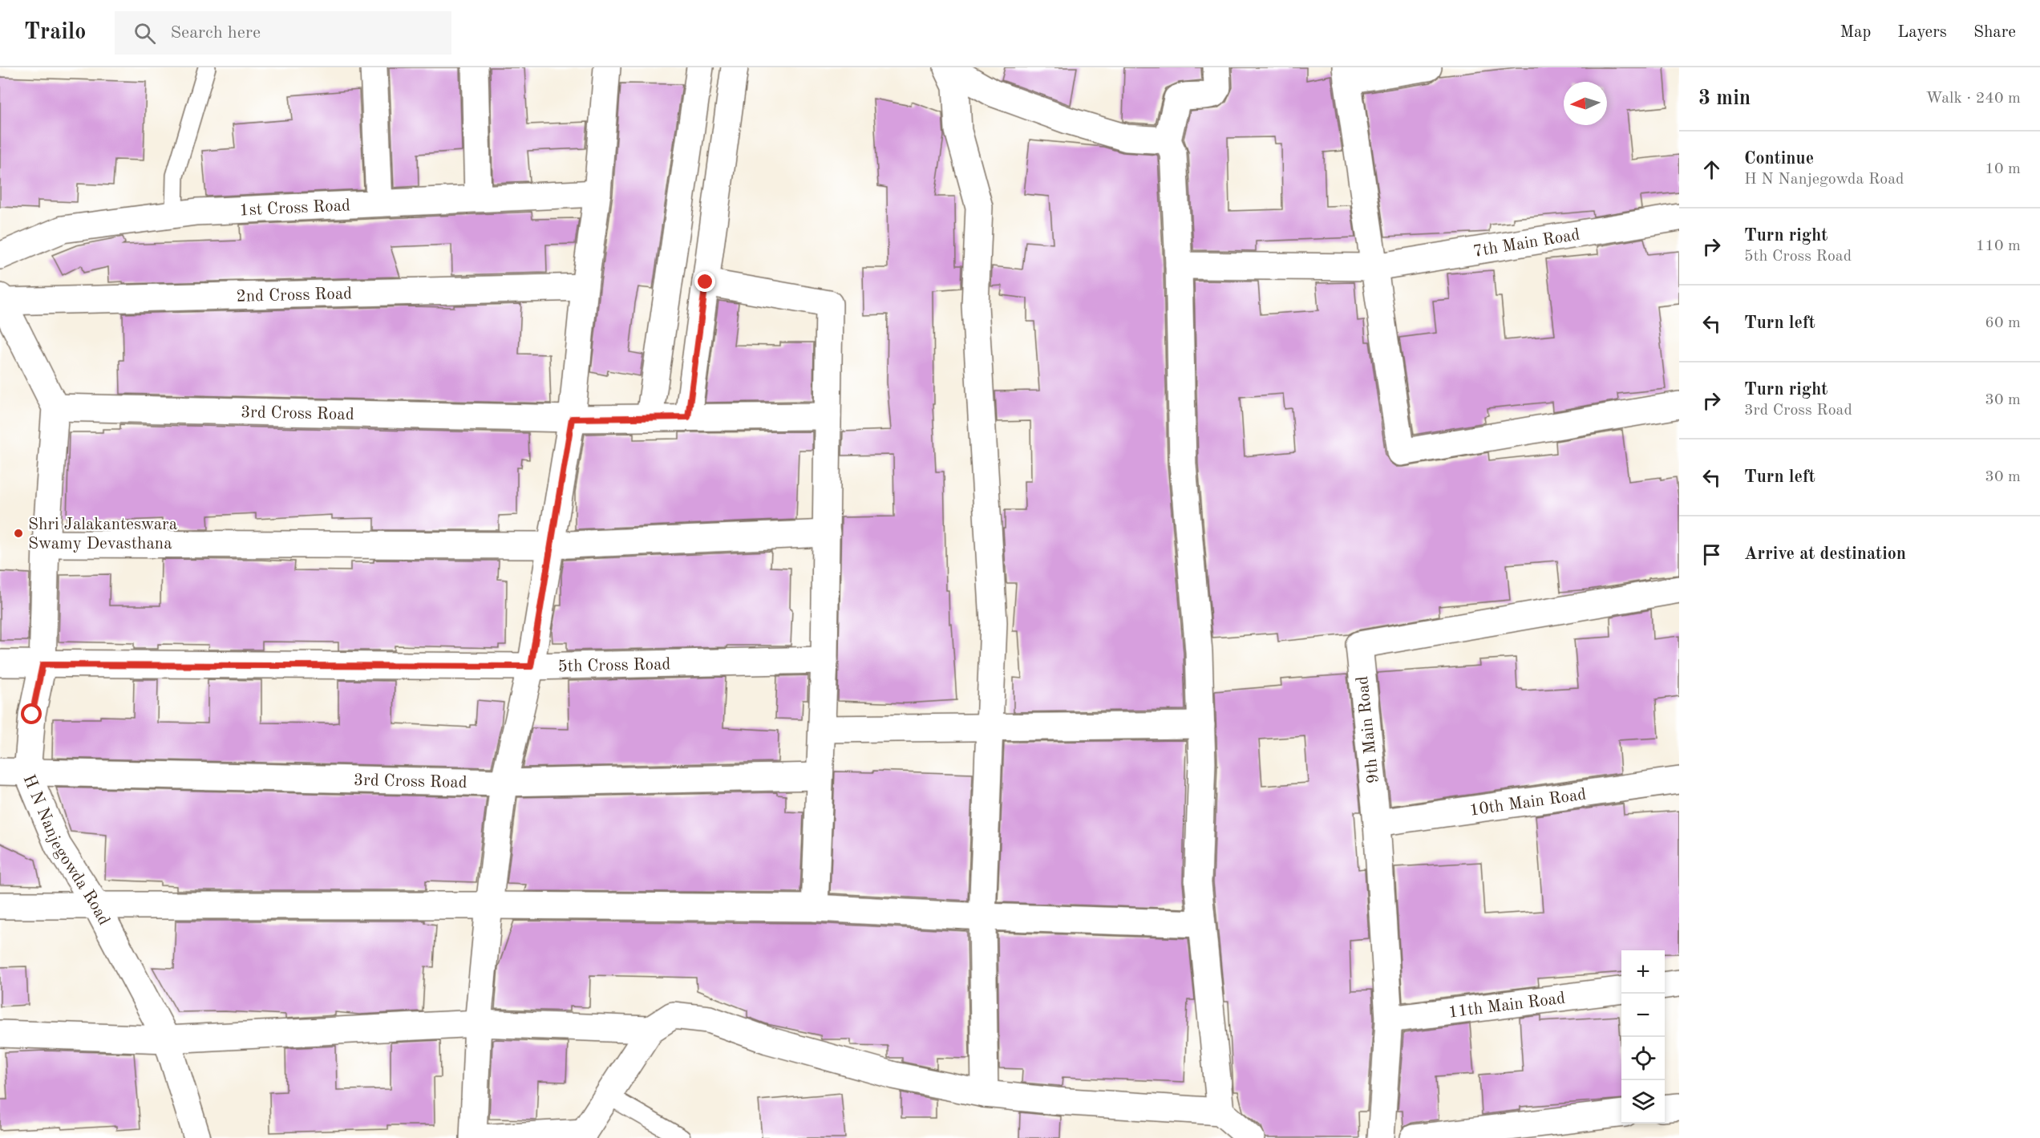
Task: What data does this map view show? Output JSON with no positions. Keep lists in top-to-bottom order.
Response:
{
  "streets": {
    "street": [
      "1st Cross Road",
      "7th Main Road",
      "2nd Cross Road",
      "3rd Cross Road",
      "5th Cross Road",
      "9th Main Road",
      "10th Main Road",
      "H N Nanjegowda Road",
      "11th Main Road"
    ]
  },
  "crossings": [
    ["3rd Cross Road", "H N Nanjegowda Road"],
    ["5th Cross Road", "H N Nanjegowda Road"],
    ["9th Main Road", "10th Main Road"],
    ["9th Main Road", "11th Main Road"]
  ],
  "places": ["Shri Jalakanteswara Swamy Devasthana"],
  "north": "left",
  "page": {
    "header": "Trailo",
    "search": "Search here",
    "nav": ["Map", "Layers", "Share"],
    "heading": ["3 min", "Walk · 240 m"],
    "list": [
      ["Continue", "H N Nanjegowda Road", "10 m"],
      ["Turn right", "5th Cross Road", "110 m"],
      ["Turn left", "60 m"],
      ["Turn right", "3rd Cross Road", "30 m"],
      ["Turn left", "30 m"],
      "Arrive at destination"
    ],
    "map_buttons": ["+", "−"]
  }
}
